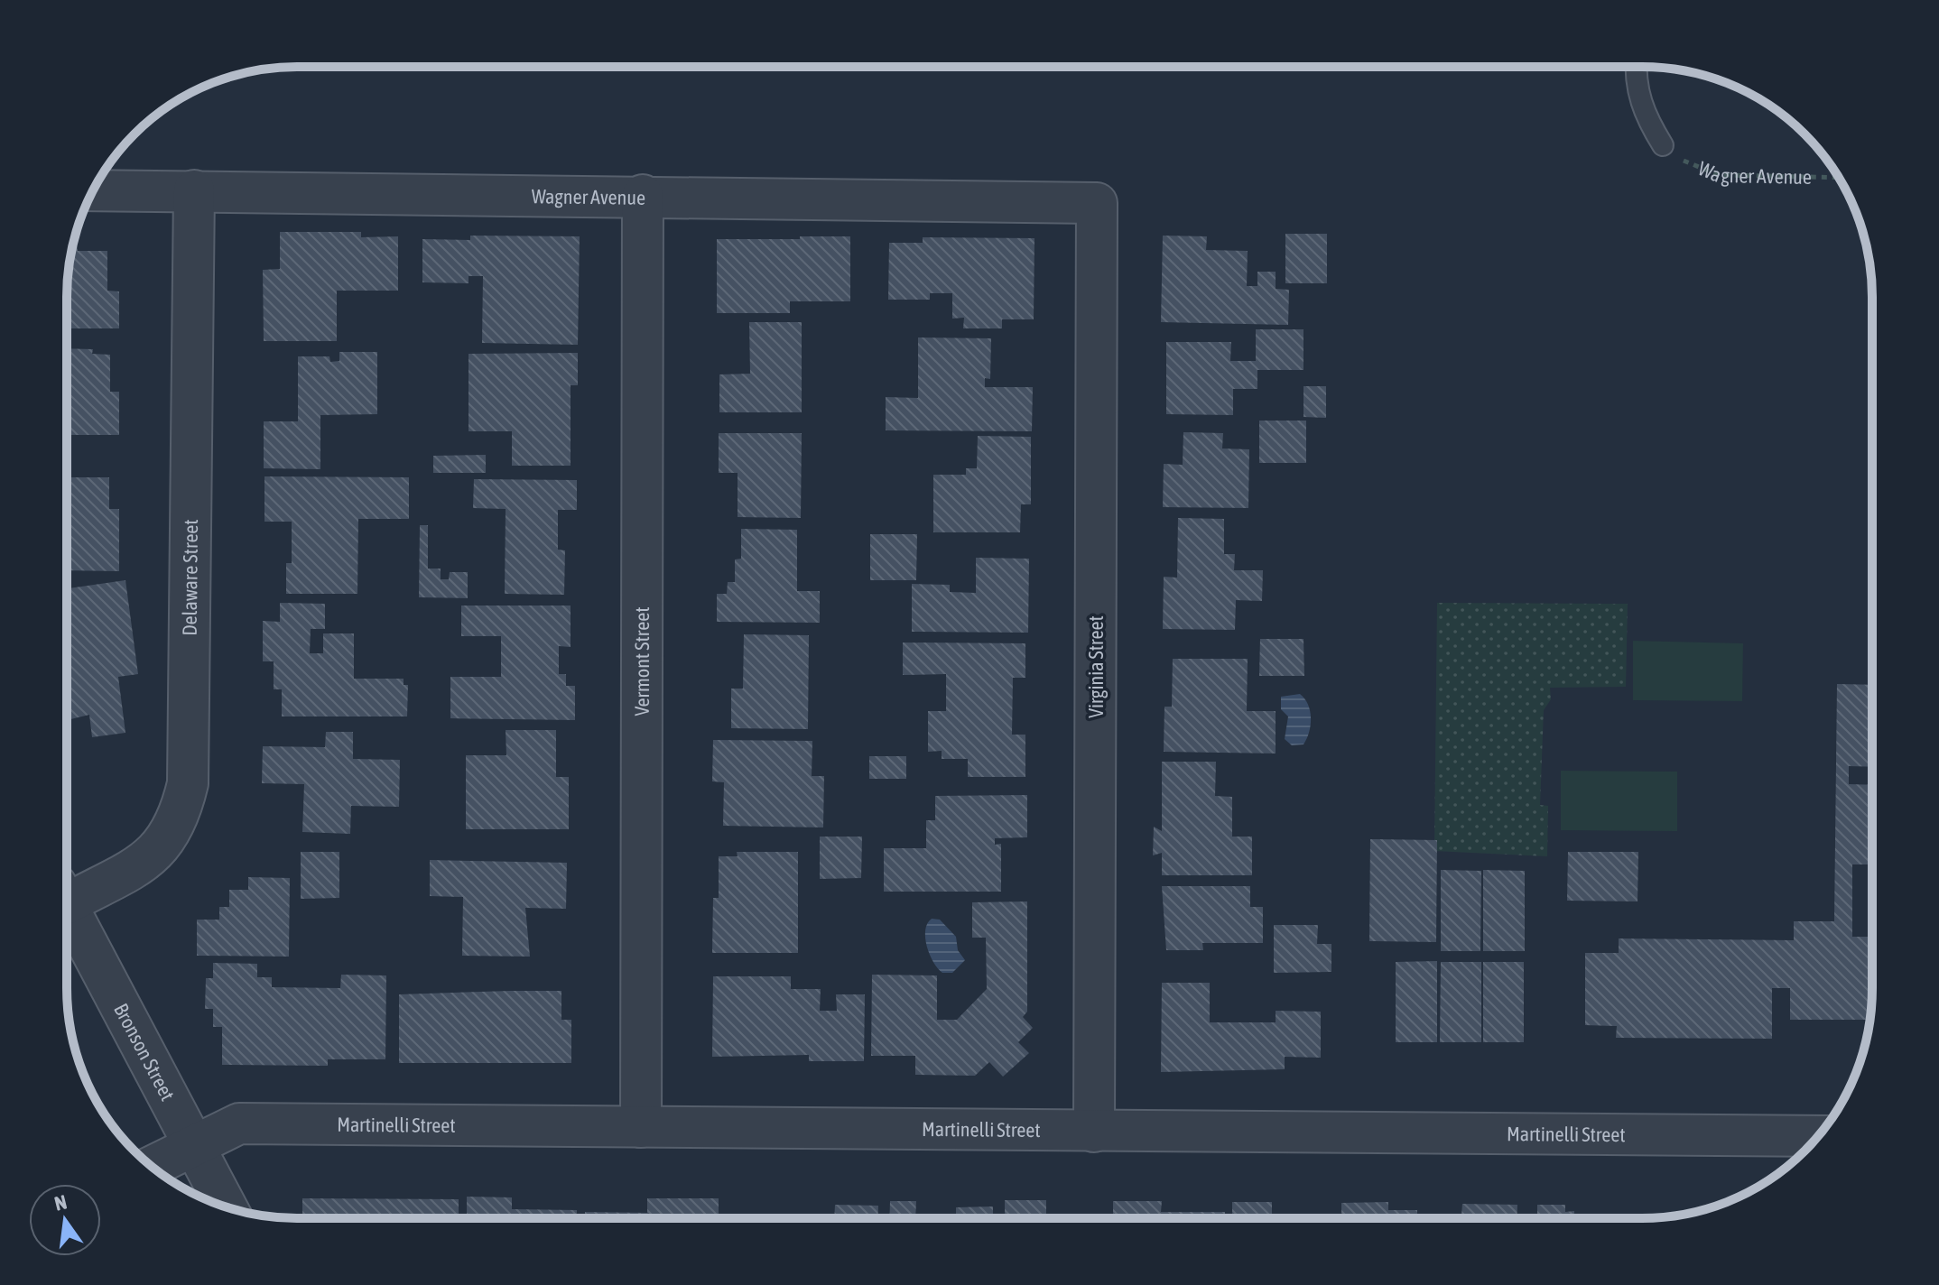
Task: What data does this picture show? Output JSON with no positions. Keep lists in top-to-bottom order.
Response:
{
  "streets": {
    "street": [
      "Wagner Avenue",
      "Delaware Street",
      "Vermont Street",
      "Virginia Street",
      "Bronson Street",
      "Martinelli Street"
    ]
  },
  "crossings": [
    ["Wagner Avenue", "Delaware Street"],
    ["Wagner Avenue", "Vermont Street"],
    ["Wagner Avenue", "Virginia Street"],
    ["Vermont Street", "Martinelli Street"],
    ["Virginia Street", "Martinelli Street"],
    ["Bronson Street", "Martinelli Street"]
  ],
  "north": "top"
}
